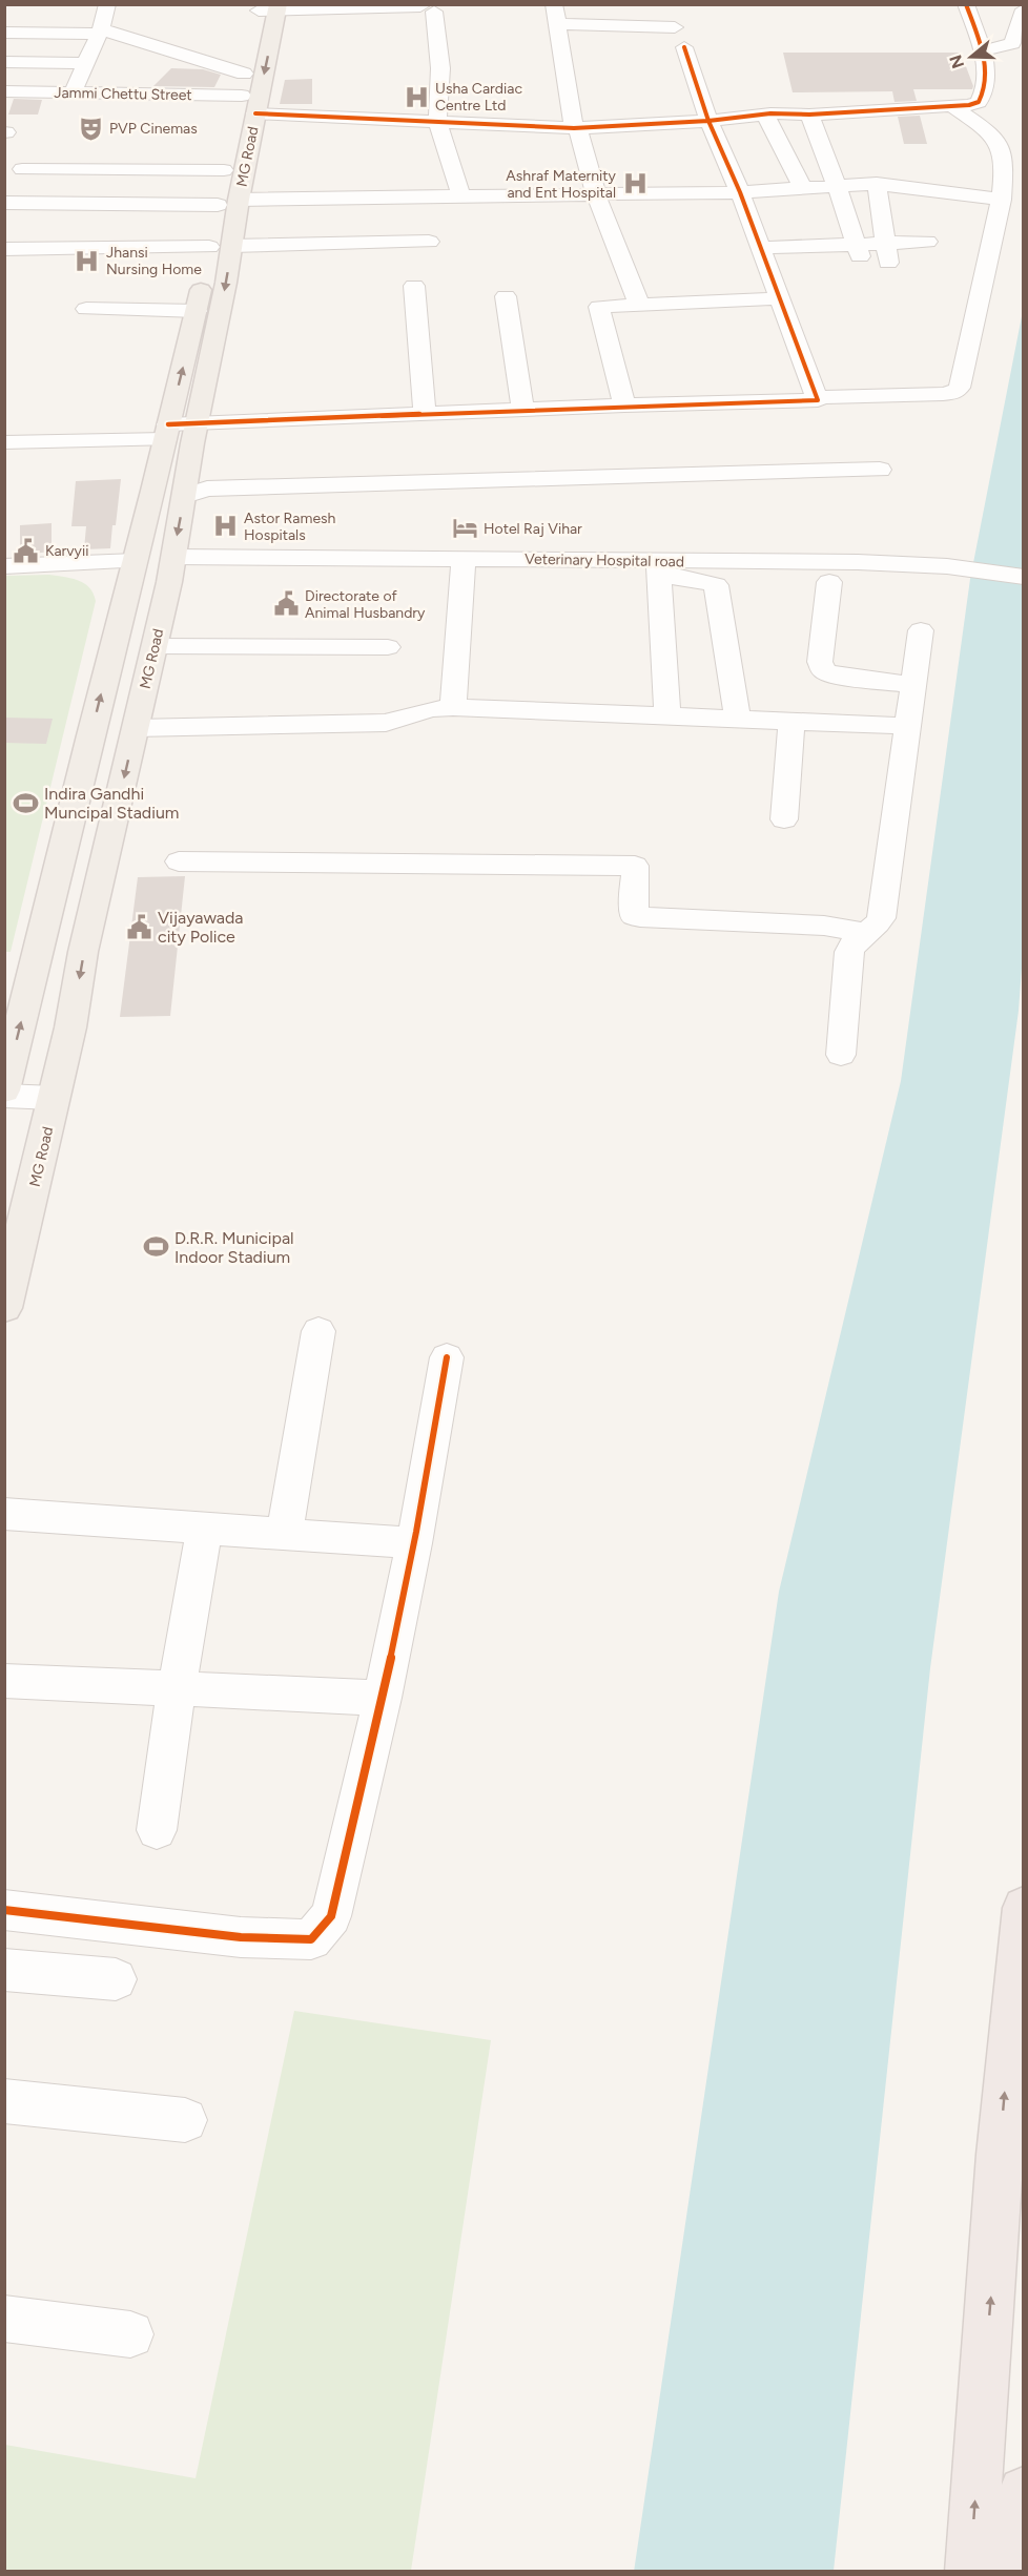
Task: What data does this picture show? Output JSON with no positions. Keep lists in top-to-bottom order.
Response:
{
  "streets": {
    "main road": ["MG Road"],
    "street": ["Jammi Chettu Street", "Veterinary Hospital road"]
  },
  "crossings": [
    ["Jammi Chettu Street", "MG Road"],
    ["MG Road", "Veterinary Hospital road"]
  ],
  "places": {
    "hospital": [
      "Usha Cardiac Centre Ltd",
      "Ashraf Maternity and Ent Hospital",
      "Jhansi Nursing Home",
      "Astor Ramesh Hospitals"
    ],
    "theatre": ["PVP Cinemas"],
    "hotel": ["Hotel Raj Vihar"],
    "public building": ["Karvyii", "Directorate of Animal Husbandry", "Vijayawada city Police"],
    "sports": ["Indira Gandhi Muncipal Stadium", "D.R.R. Municipal Indoor Stadium"]
  },
  "north": "left"
}
